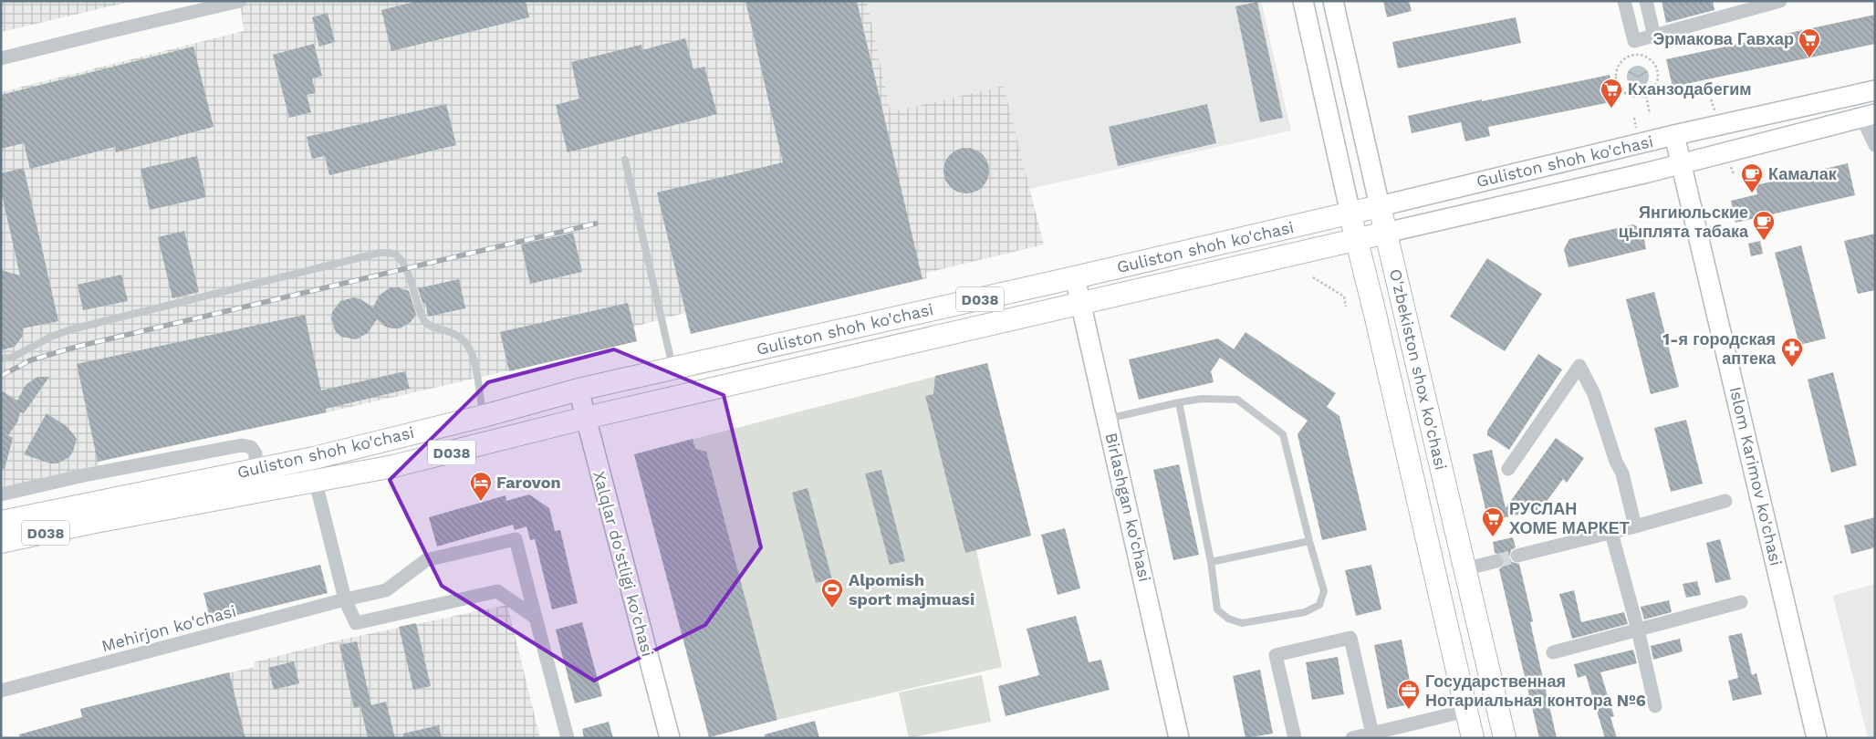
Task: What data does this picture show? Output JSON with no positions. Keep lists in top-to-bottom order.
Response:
{
  "streets": {
    "main road": [
      "Guliston shoh ko'chasi",
      "D038",
      "O'zbekiston shox ko'chasi",
      "Islom Karimov ko'chasi",
      "Birlashgan ko'chasi",
      "Xalqlar do'stligi ko'chasi"
    ],
    "street": ["Mehirjon ko'chasi"]
  },
  "crossings": [
    ["Guliston shoh ko'chasi", "O'zbekiston shox ko'chasi"],
    ["Guliston shoh ko'chasi", "Islom Karimov ko'chasi"],
    ["Guliston shoh ko'chasi", "Birlashgan ko'chasi"],
    ["Guliston shoh ko'chasi", "Xalqlar do'stligi ko'chasi"]
  ],
  "places": {
    "supermarket": ["Эрмакова Гавхар", "Кханзодабегим", "РУСЛАН ХОМЕ МАРКЕТ"],
    "cafe": ["Камалак", "Янгиюльские цыплята табака"],
    "pharmacy": ["1-я городская аптека"],
    "hotel": ["Farovon"],
    "sports": ["Alpomish sport majmuasi"],
    "office": ["Государственная Нотариальная контора №6"]
  }
}
